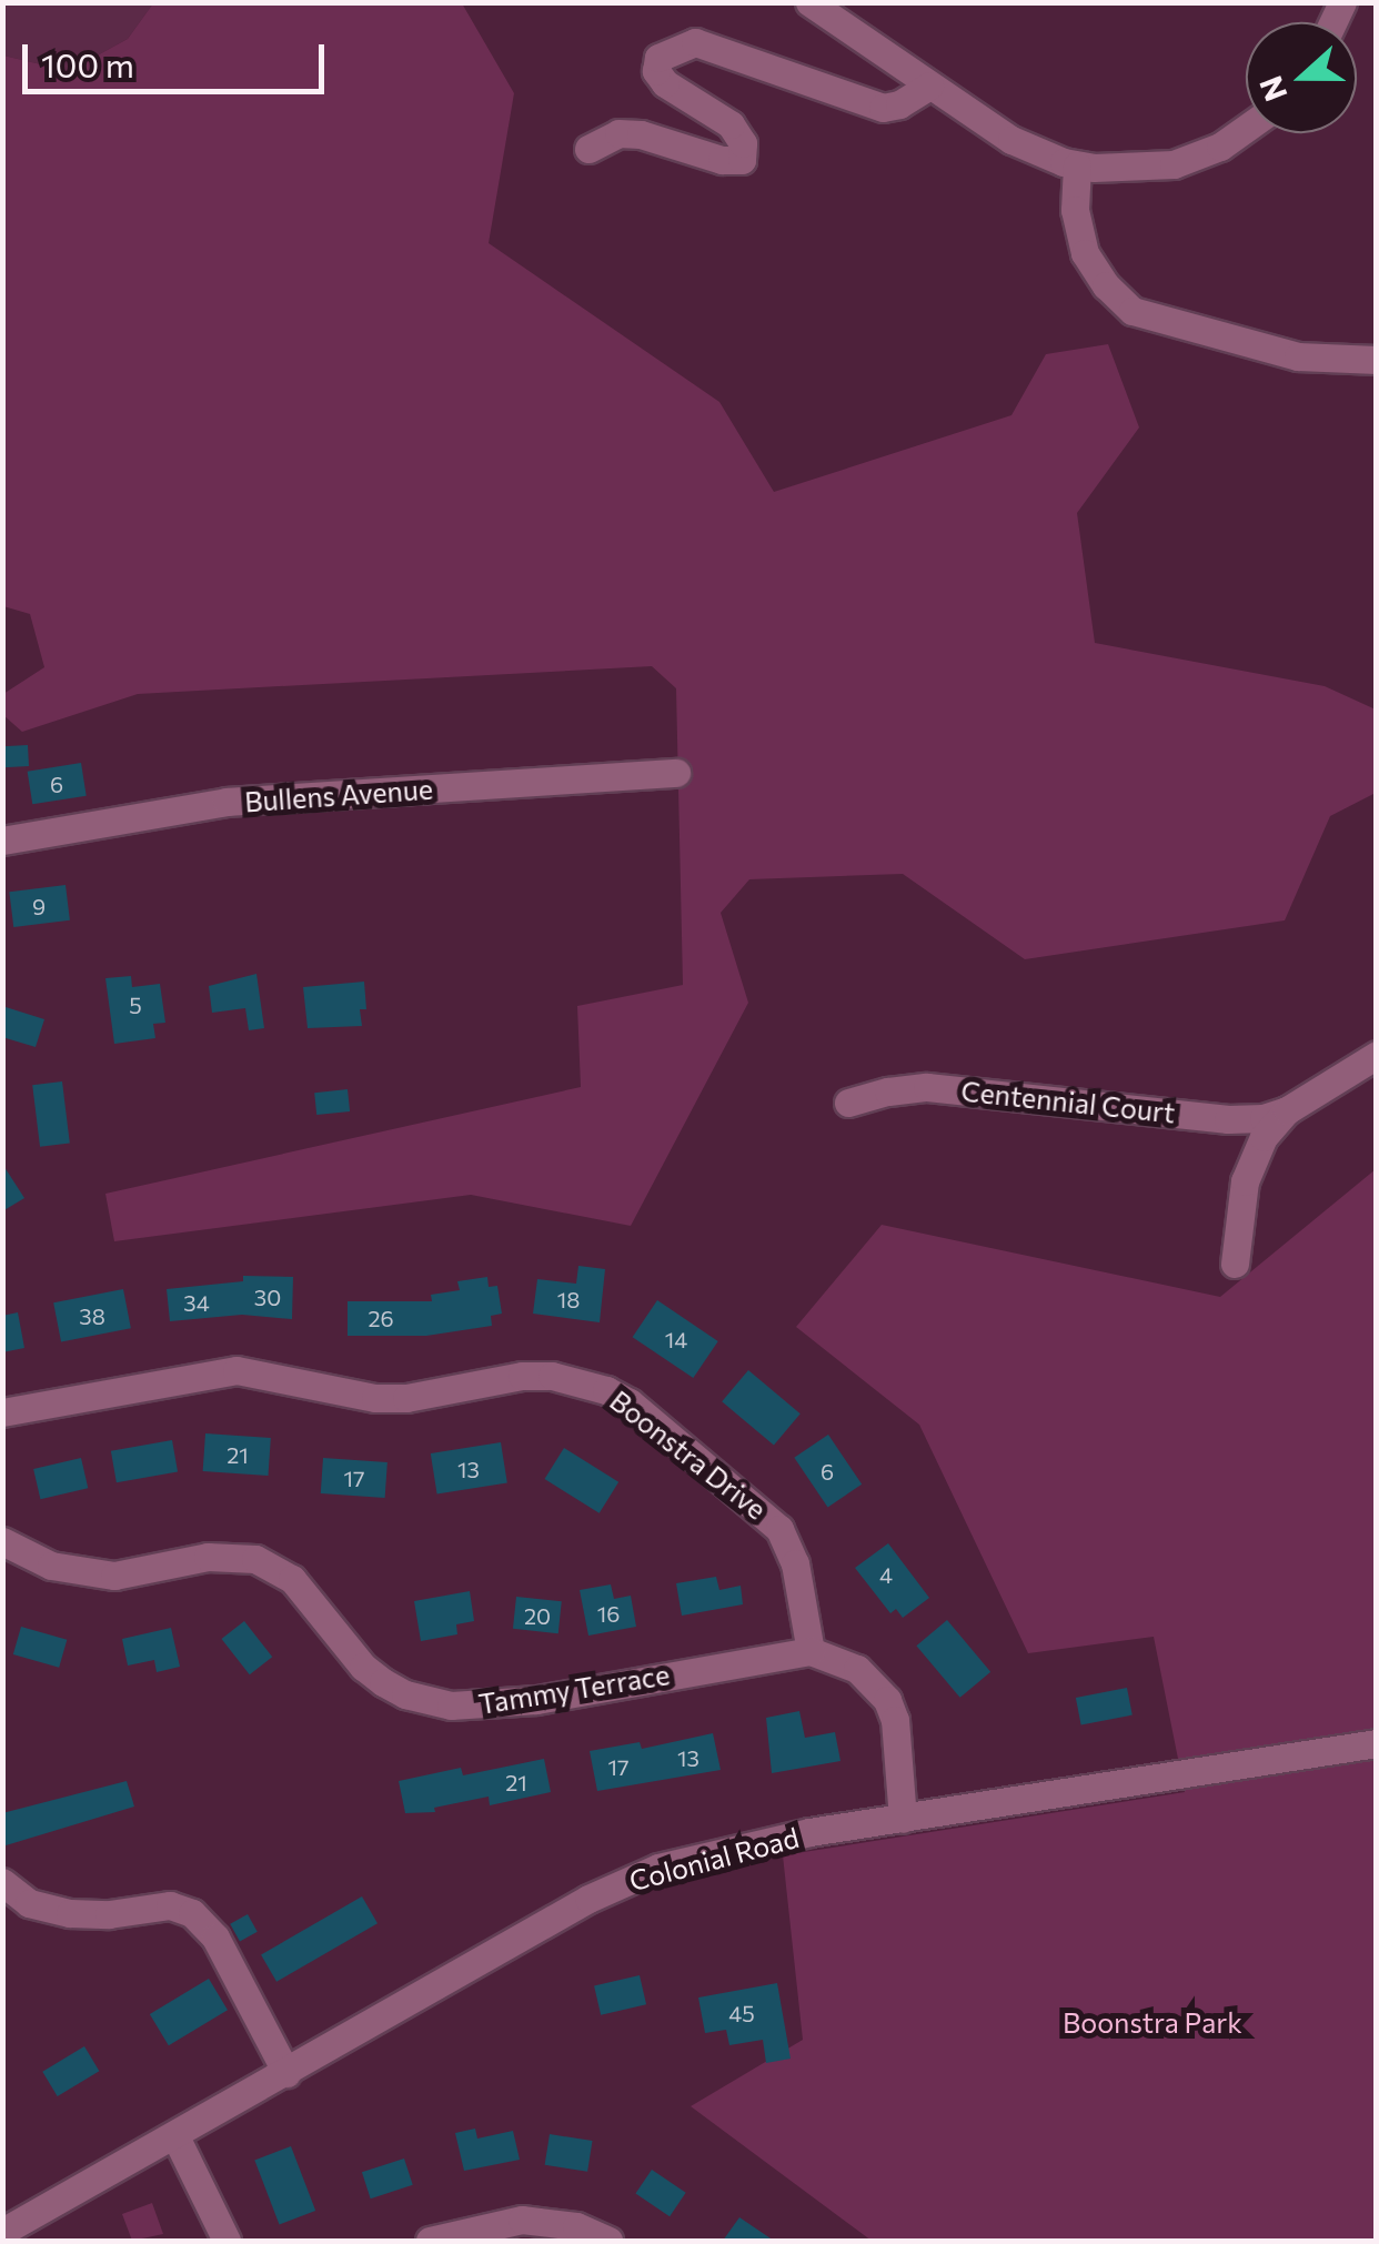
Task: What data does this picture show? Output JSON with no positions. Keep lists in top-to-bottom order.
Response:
{
  "streets": {
    "street": [
      "Bullens Avenue",
      "Centennial Court",
      "Boonstra Drive",
      "Tammy Terrace",
      "Colonial Road"
    ]
  },
  "crossings": [
    ["Boonstra Drive", "Tammy Terrace"]
  ],
  "parks": ["Boonstra Park"],
  "house_numbers": [
    "6",
    "9",
    "5",
    "30",
    "18",
    "34",
    "38",
    "26",
    "14",
    "21",
    "13",
    "6",
    "17",
    "4",
    "16",
    "20",
    "13",
    "17",
    "21",
    "45"
  ],
  "scale_bar": "100 m",
  "north": "left"
}
